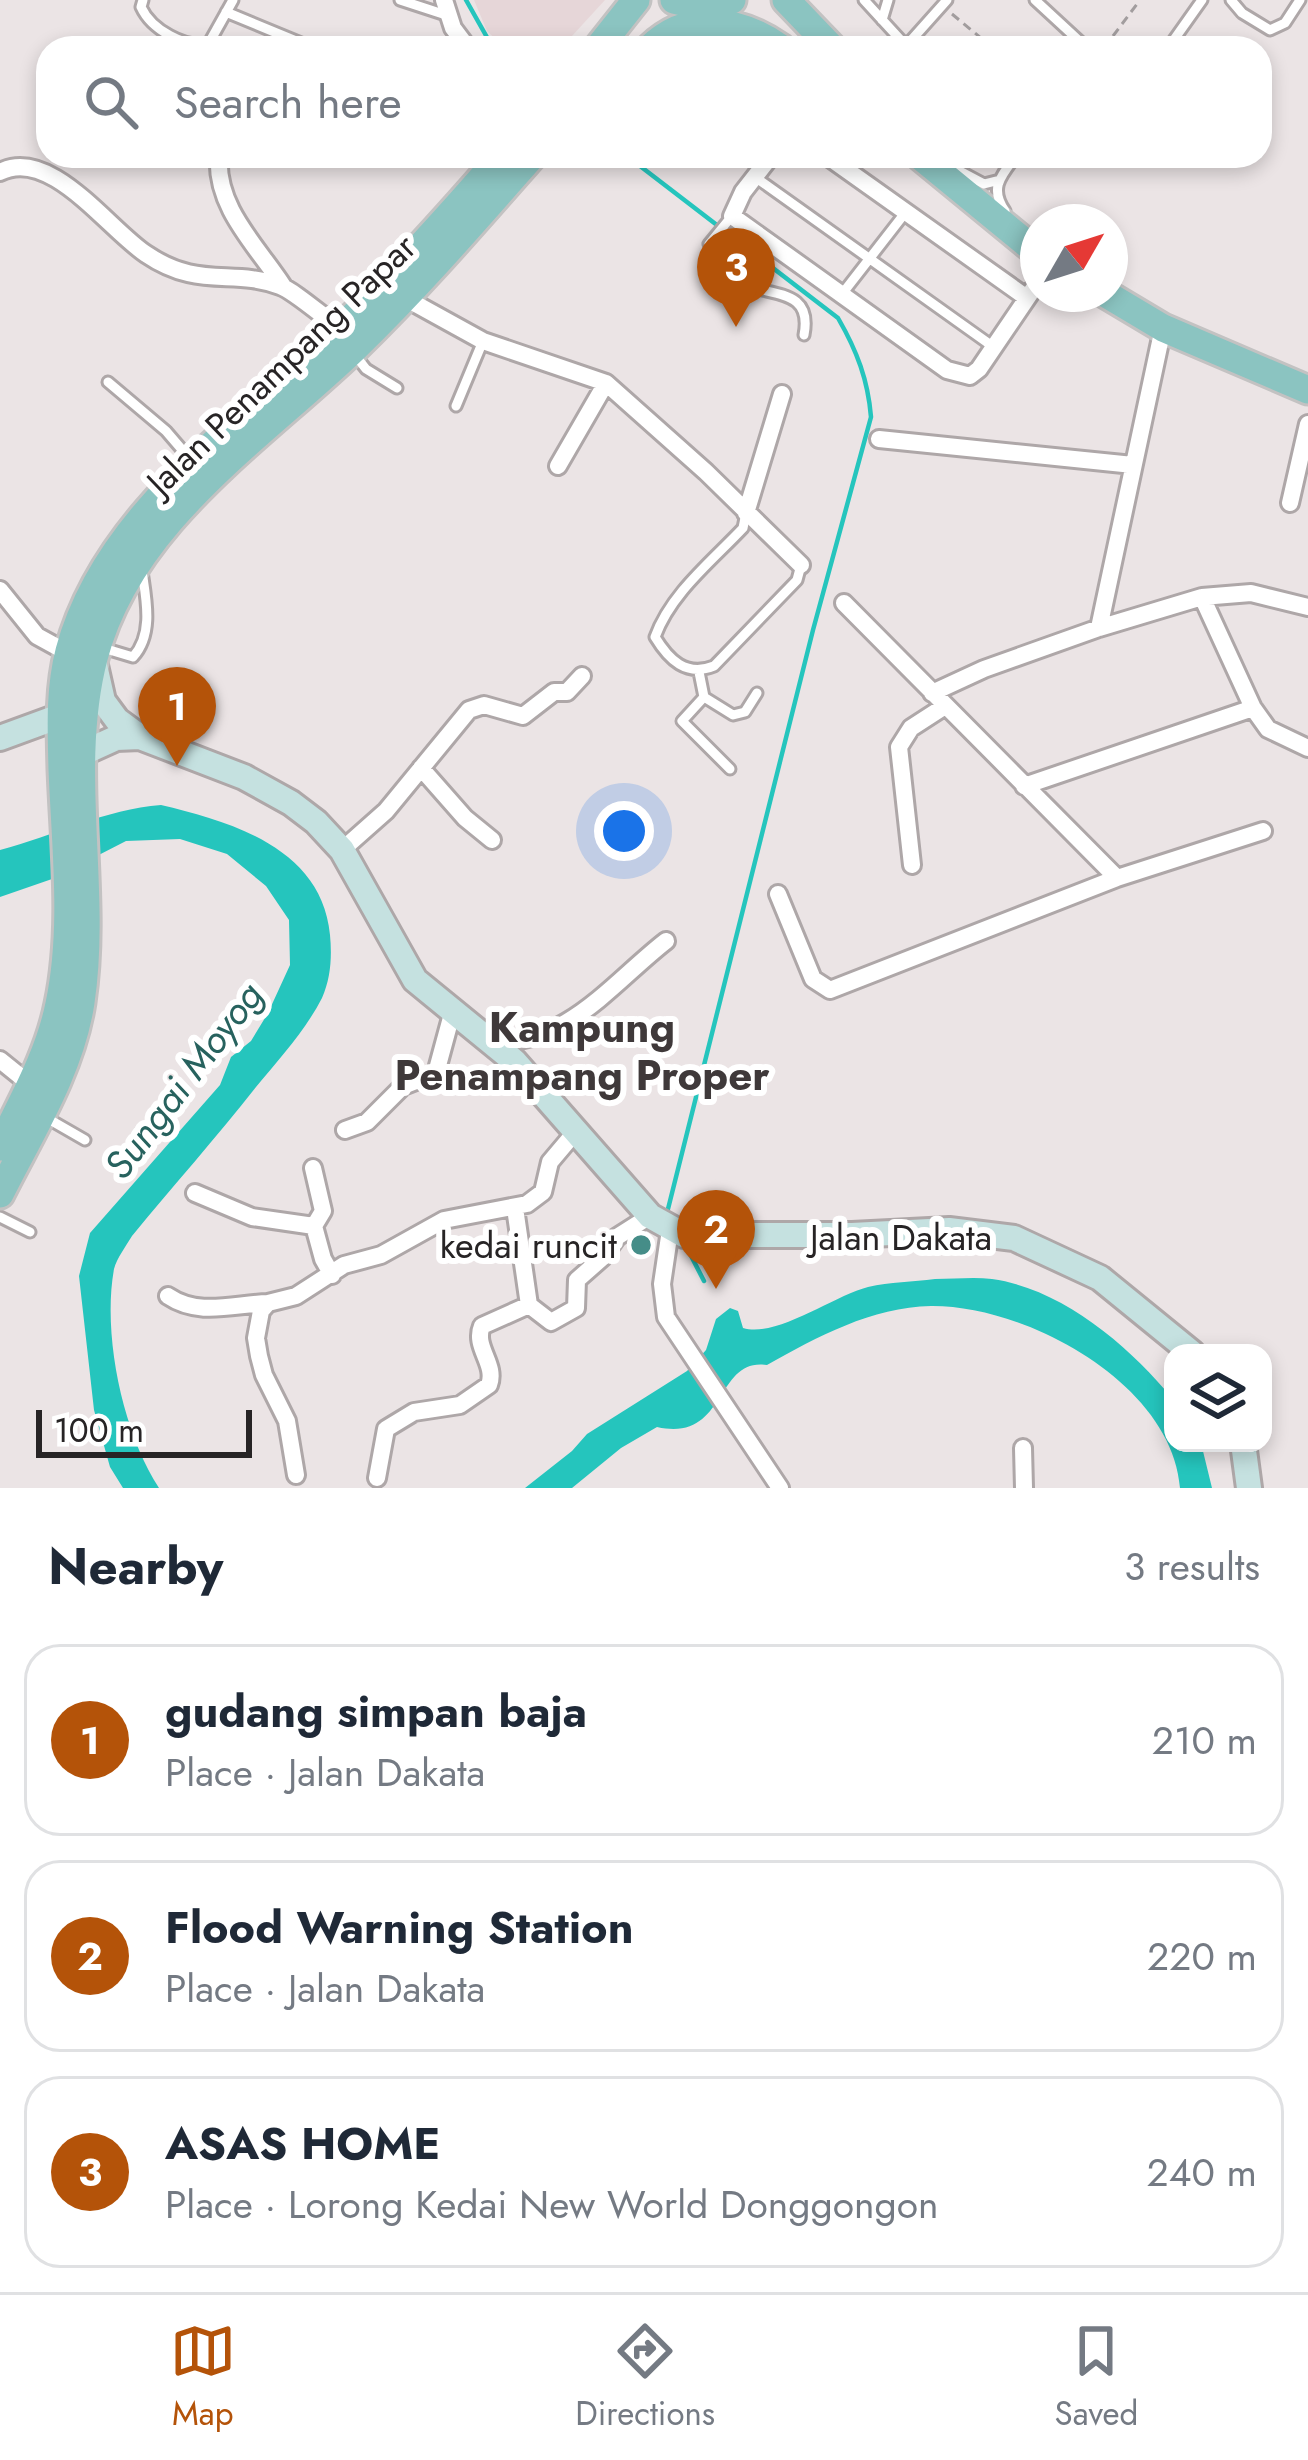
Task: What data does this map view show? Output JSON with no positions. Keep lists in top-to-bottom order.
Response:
{
  "streets": {
    "main road": ["Jalan Penampang Papar"],
    "street": ["Jalan Dakata"]
  },
  "districts": ["Kampung Penampang Proper"],
  "water": ["Sungai Moyog"],
  "places": ["kedai runcit"],
  "scale_bar": "100 m",
  "north": "top right",
  "page": {
    "search": "Search here",
    "pins": ["3", "1", "2"],
    "scale": "100 m",
    "heading": ["Nearby", "3 results"],
    "list": [
      {
        "mark": "1",
        "name": "gudang simpan baja",
        "note": "Place · Jalan Dakata",
        "value": "210 m"
      },
      {
        "mark": "2",
        "name": "Flood Warning Station",
        "note": "Place · Jalan Dakata",
        "value": "220 m"
      },
      {
        "mark": "3",
        "name": "ASAS HOME",
        "note": "Place · Lorong Kedai New World Donggongon",
        "value": "240 m"
      }
    ],
    "nav": ["Map", "Directions", "Saved"]
  }
}
